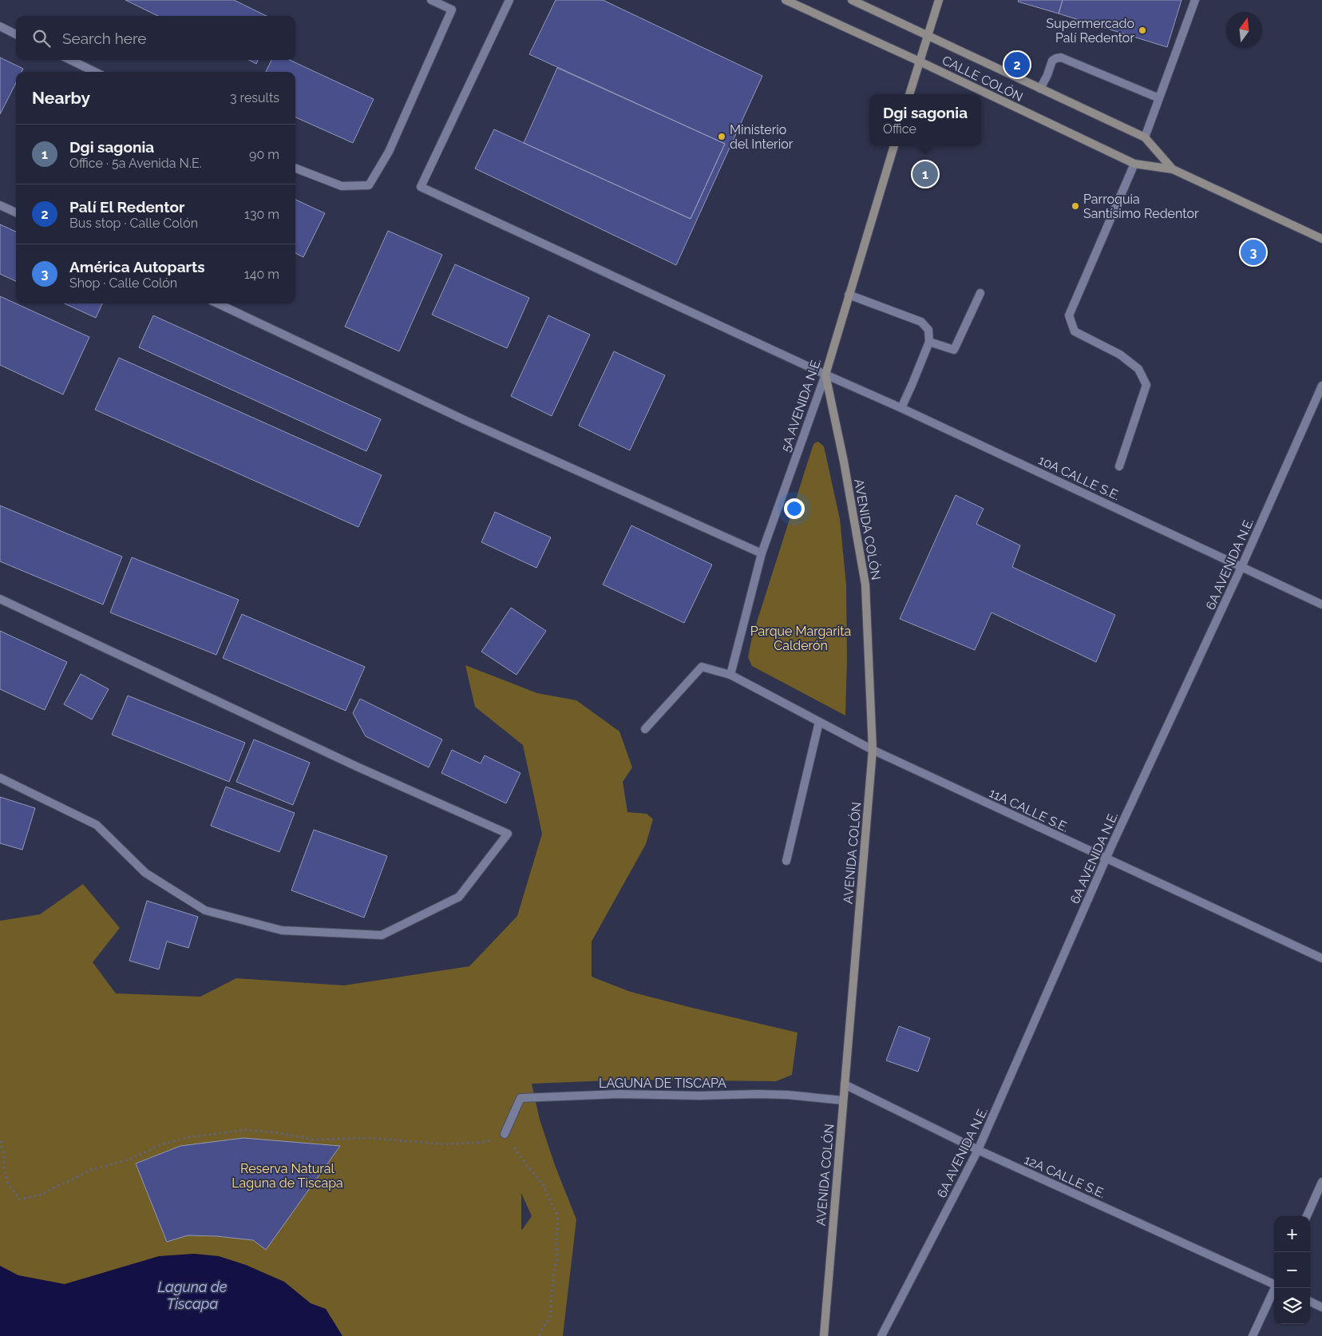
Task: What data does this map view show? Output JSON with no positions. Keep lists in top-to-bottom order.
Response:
{
  "streets": {
    "main road": ["CALLE COLÓN", "5A AVENIDA N.E.", "AVENIDA COLÓN"],
    "street": [
      "10A CALLE S.E.",
      "6A AVENIDA N.E.",
      "11A CALLE S.E.",
      "LAGUNA DE TISCAPA",
      "12A CALLE S.E."
    ]
  },
  "crossings": [
    ["5A AVENIDA N.E.", "10A CALLE S.E."],
    ["5A AVENIDA N.E.", "AVENIDA COLÓN"],
    ["5A AVENIDA N.E.", "11A CALLE S.E."],
    ["10A CALLE S.E.", "AVENIDA COLÓN"],
    ["10A CALLE S.E.", "6A AVENIDA N.E."],
    ["AVENIDA COLÓN", "11A CALLE S.E."],
    ["AVENIDA COLÓN", "LAGUNA DE TISCAPA"],
    ["AVENIDA COLÓN", "12A CALLE S.E."],
    ["6A AVENIDA N.E.", "11A CALLE S.E."],
    ["6A AVENIDA N.E.", "12A CALLE S.E."]
  ],
  "water": ["Laguna de Tiscapa"],
  "parks": ["Parque Margarita Calderón", "Reserva Natural Laguna de Tiscapa"],
  "places": ["Supermercado Palí Redentor", "Ministerio del Interior", "Parroquia Santísimo Redentor"],
  "north": "top",
  "page": {
    "search": "Search here",
    "pins": ["2", "1", "3"],
    "heading": ["Nearby", "3 results"],
    "popup": ["Dgi sagonia", "Office"],
    "list": [
      {
        "mark": "1",
        "name": "Dgi sagonia",
        "note": "Office · 5a Avenida N.E.",
        "value": "90 m"
      },
      {
        "mark": "2",
        "name": "Palí El Redentor",
        "note": "Bus stop · Calle Colón",
        "value": "130 m"
      },
      {
        "mark": "3",
        "name": "América Autoparts",
        "note": "Shop · Calle Colón",
        "value": "140 m"
      }
    ],
    "map_buttons": ["+", "−"]
  }
}
